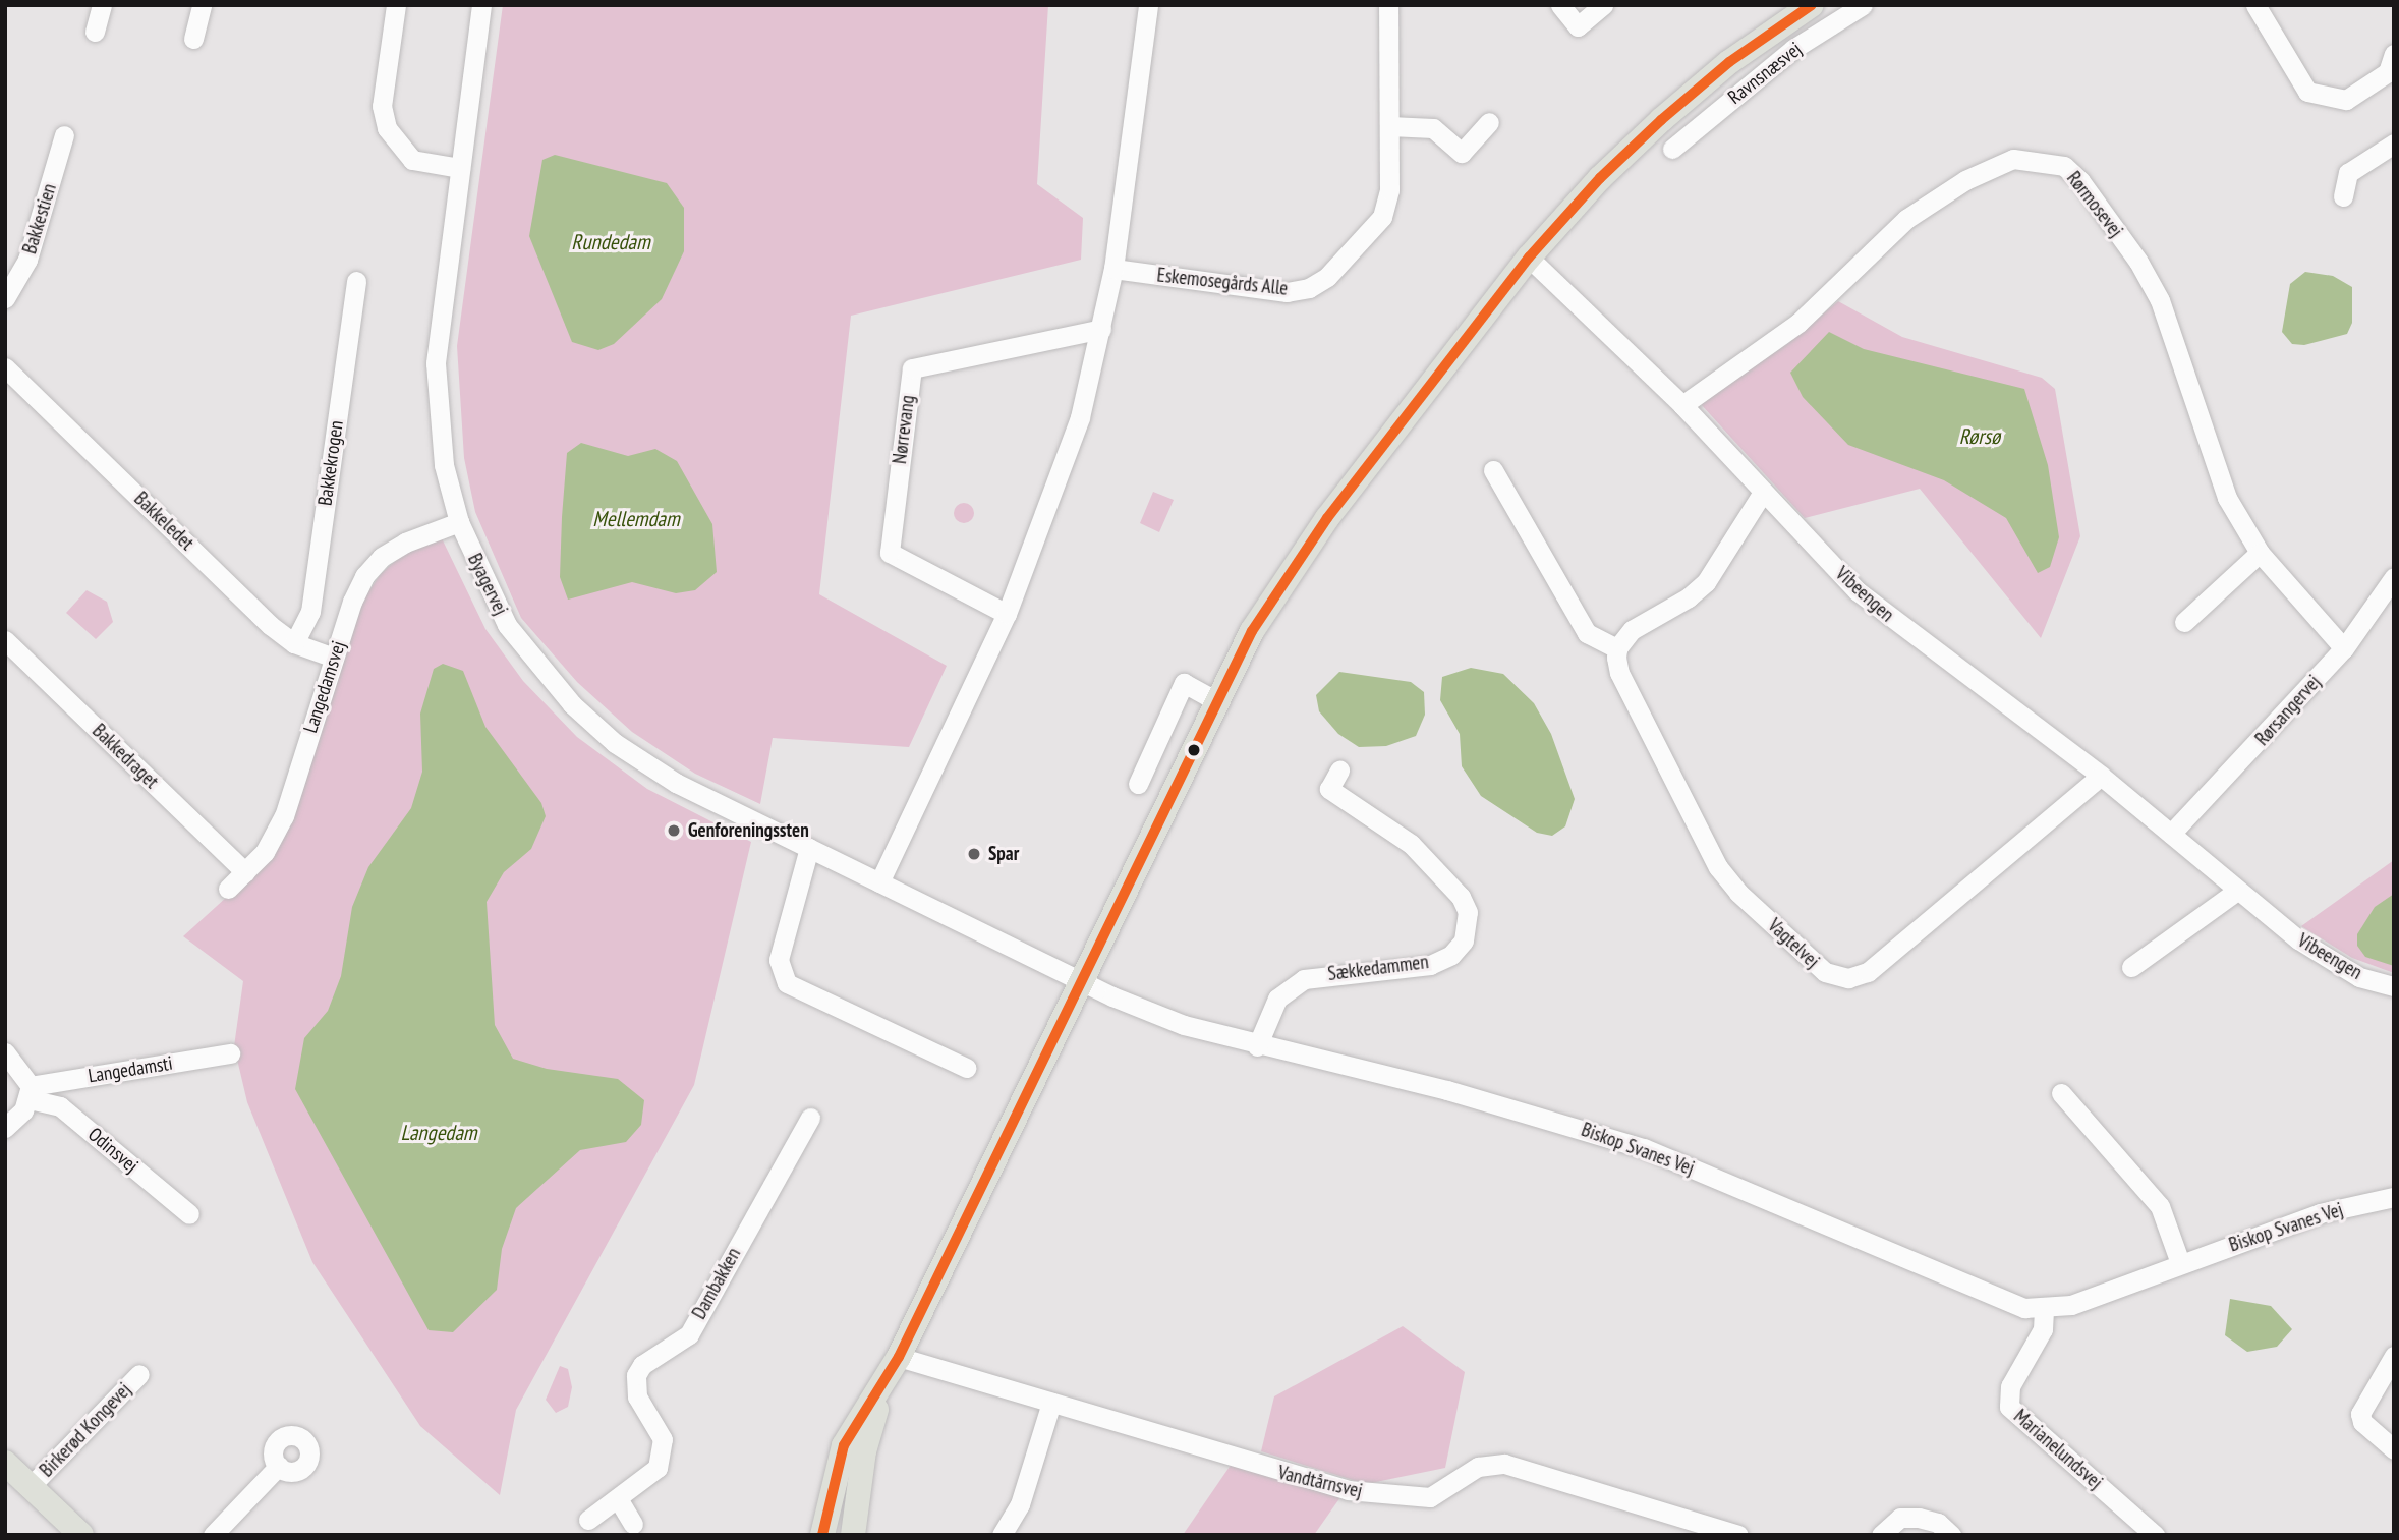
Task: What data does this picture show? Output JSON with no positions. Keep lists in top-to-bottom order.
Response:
{
  "streets": {
    "main road": ["Ravnsnæsvej", "Birkerød Kongevej"],
    "street": [
      "Rørmosevej",
      "Bakkestien",
      "Eskemosegårds Alle",
      "Nørrevang",
      "Bakkekrogen",
      "Bakkeledet",
      "Byagervej",
      "Vibeengen",
      "Langedamsvej",
      "Rørsangervej",
      "Bakkedraget",
      "Vagtelvej",
      "Sækkedammen",
      "Langedamsti",
      "Biskop Svanes Vej",
      "Odinsvej",
      "Dambakken",
      "Marianelundsvej",
      "Vandtårnsvej"
    ]
  },
  "crossings": [
    ["Ravnsnæsvej", "Byagervej"],
    ["Ravnsnæsvej", "Vibeengen"],
    ["Ravnsnæsvej", "Biskop Svanes Vej"],
    ["Ravnsnæsvej", "Vandtårnsvej"],
    ["Rørmosevej", "Vibeengen"],
    ["Rørmosevej", "Rørsangervej"],
    ["Bakkekrogen", "Bakkeledet"],
    ["Bakkeledet", "Langedamsvej"],
    ["Byagervej", "Langedamsvej"],
    ["Byagervej", "Biskop Svanes Vej"],
    ["Vibeengen", "Rørsangervej"],
    ["Vibeengen", "Vagtelvej"],
    ["Langedamsvej", "Bakkedraget"],
    ["Sækkedammen", "Biskop Svanes Vej"],
    ["Langedamsti", "Odinsvej"],
    ["Biskop Svanes Vej", "Marianelundsvej"]
  ],
  "water": [
    "Rundedam",
    "Rørsø",
    "Mellemdam",
    "Langedam"
  ],
  "places": ["Genforeningssten", "Spar"]
}
